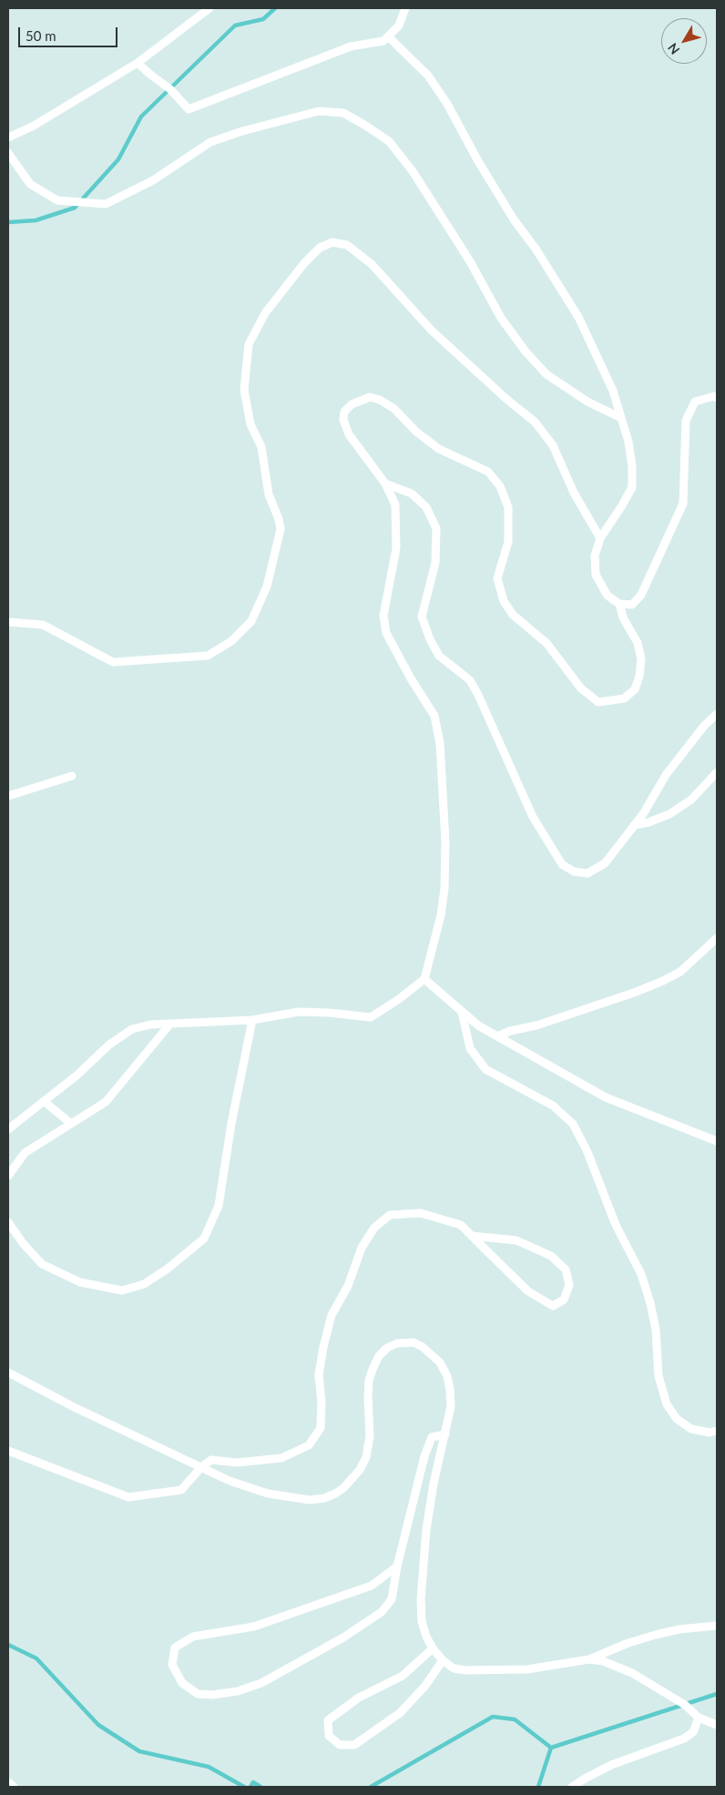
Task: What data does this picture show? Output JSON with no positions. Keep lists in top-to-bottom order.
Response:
{
  "scale_bar": "50 m",
  "north": "bottom left"
}
